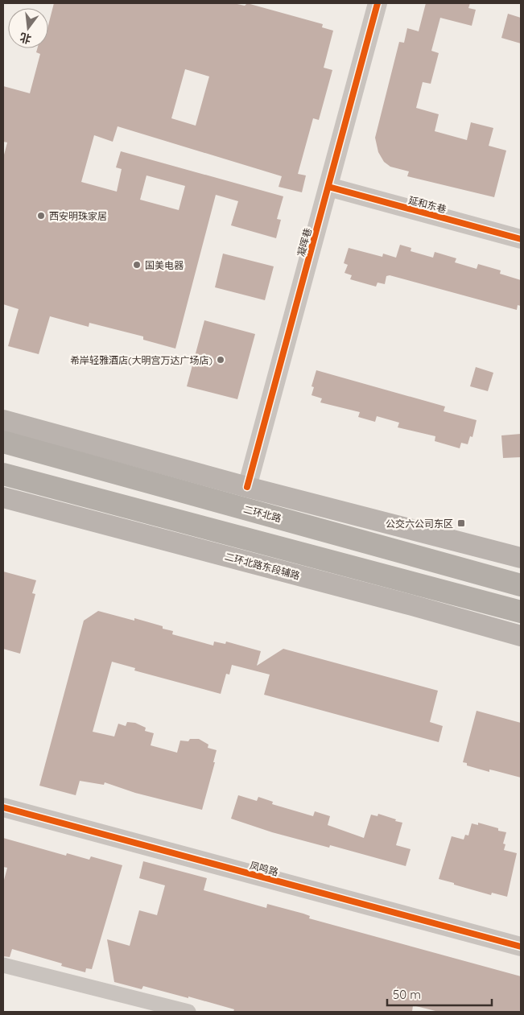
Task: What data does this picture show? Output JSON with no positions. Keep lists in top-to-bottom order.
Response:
{
  "streets": {
    "highway": ["二环北路"],
    "main road": ["二环北路东段辅路"],
    "street": ["延和东巷", "凝晖巷", "凤鸣路"]
  },
  "crossings": [
    ["延和东巷", "凝晖巷"]
  ],
  "places": {
    "other": ["西安明珠家居", "国美电器", "希岸轻雅酒店(大明宫万达广场店)"],
    "transit": ["公交六公司东区"]
  },
  "scale_bar": "50 m",
  "north": "bottom"
}
